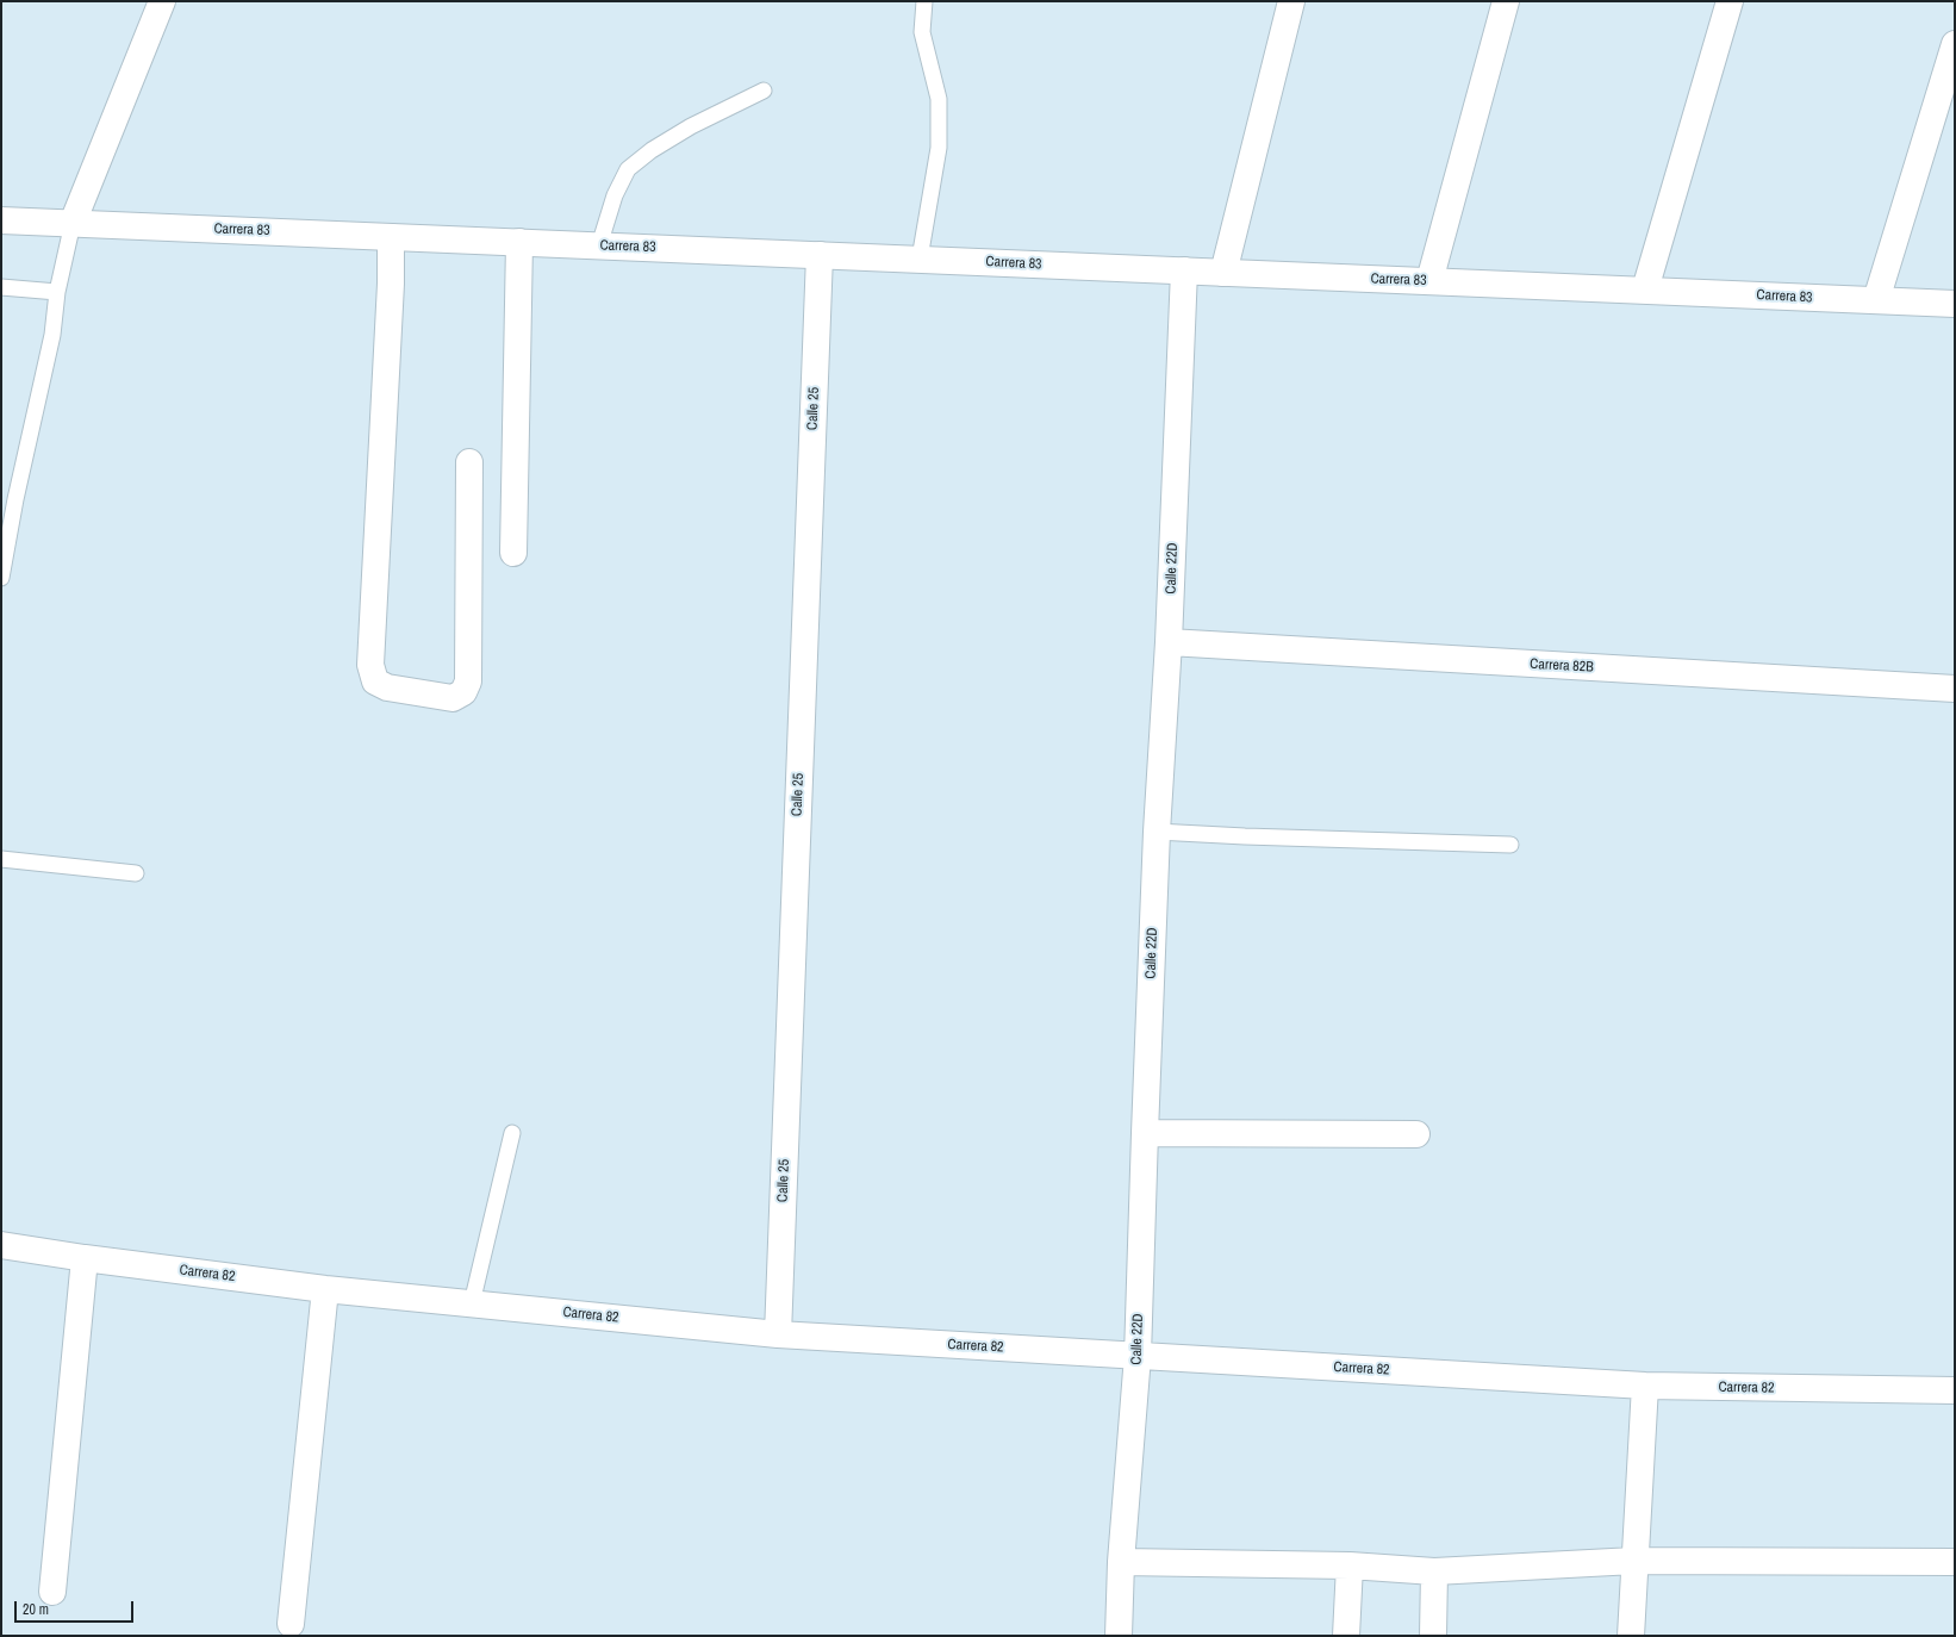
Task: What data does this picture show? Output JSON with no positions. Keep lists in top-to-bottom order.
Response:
{
  "streets": {
    "street": [
      "Carrera 83",
      "Calle 25",
      "Calle 22D",
      "Carrera 82B",
      "Carrera 82"
    ]
  },
  "crossings": [
    ["Carrera 83", "Calle 25"],
    ["Carrera 83", "Calle 22D"],
    ["Calle 25", "Carrera 82"],
    ["Calle 22D", "Carrera 82B"],
    ["Calle 22D", "Carrera 82"]
  ],
  "scale_bar": "20 m"
}
